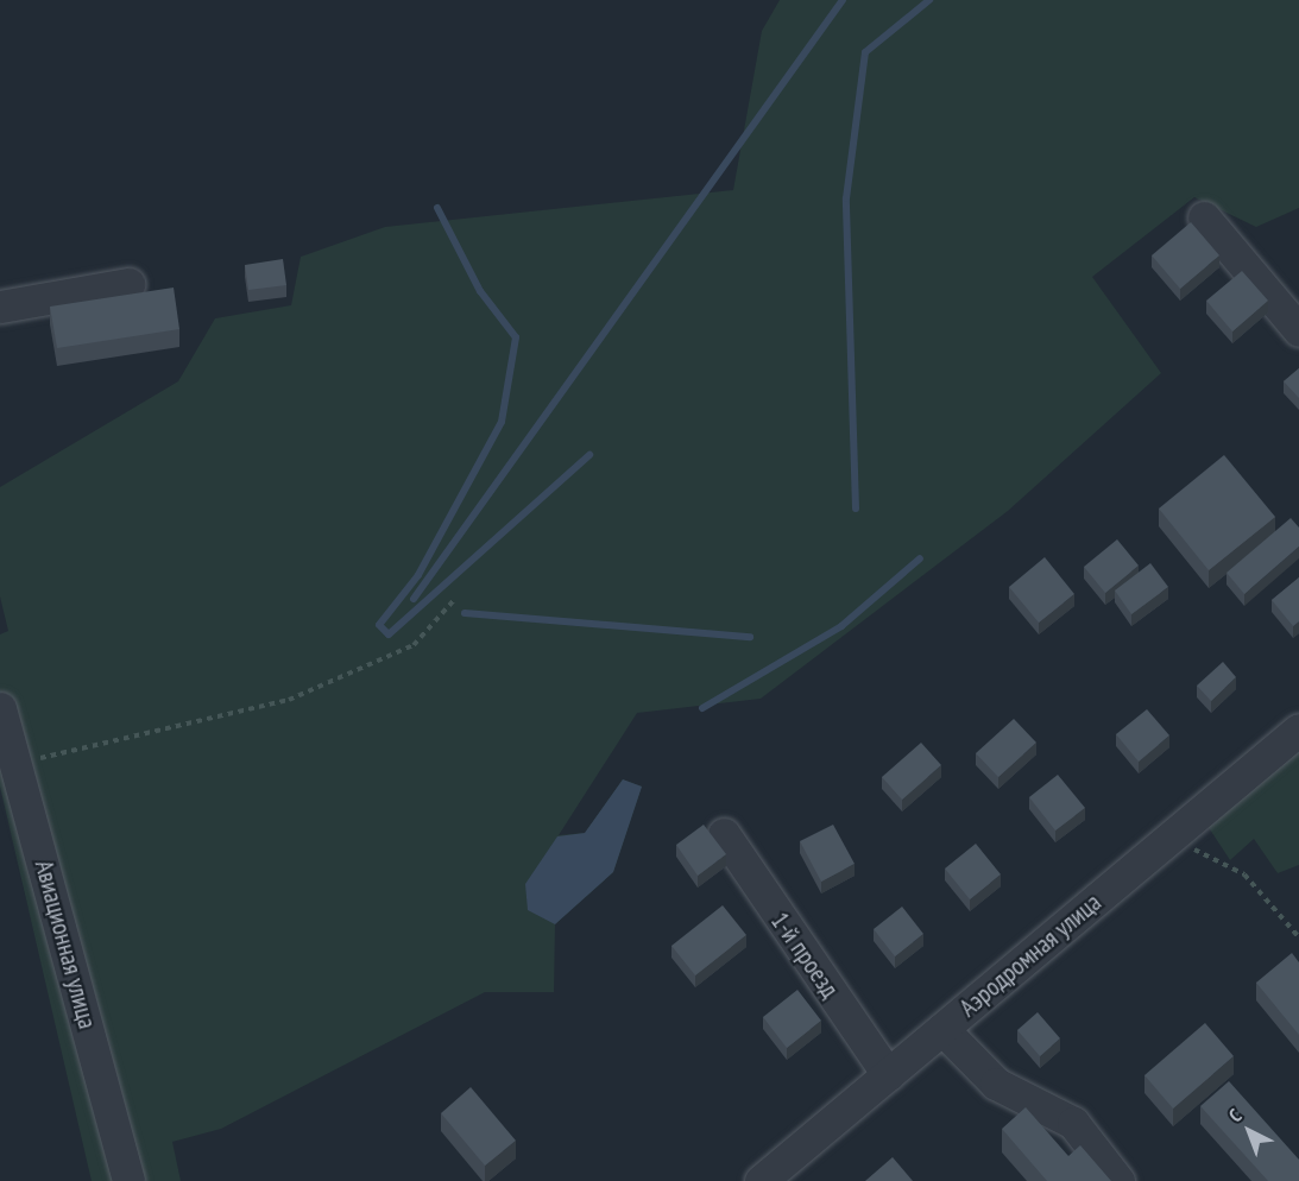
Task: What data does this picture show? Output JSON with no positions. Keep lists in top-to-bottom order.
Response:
{
  "streets": {
    "street": ["Авиационная улица", "1-й проезд", "Аэродромная улица"]
  },
  "crossings": [
    ["1-й проезд", "Аэродромная улица"]
  ],
  "north": "top left"
}
